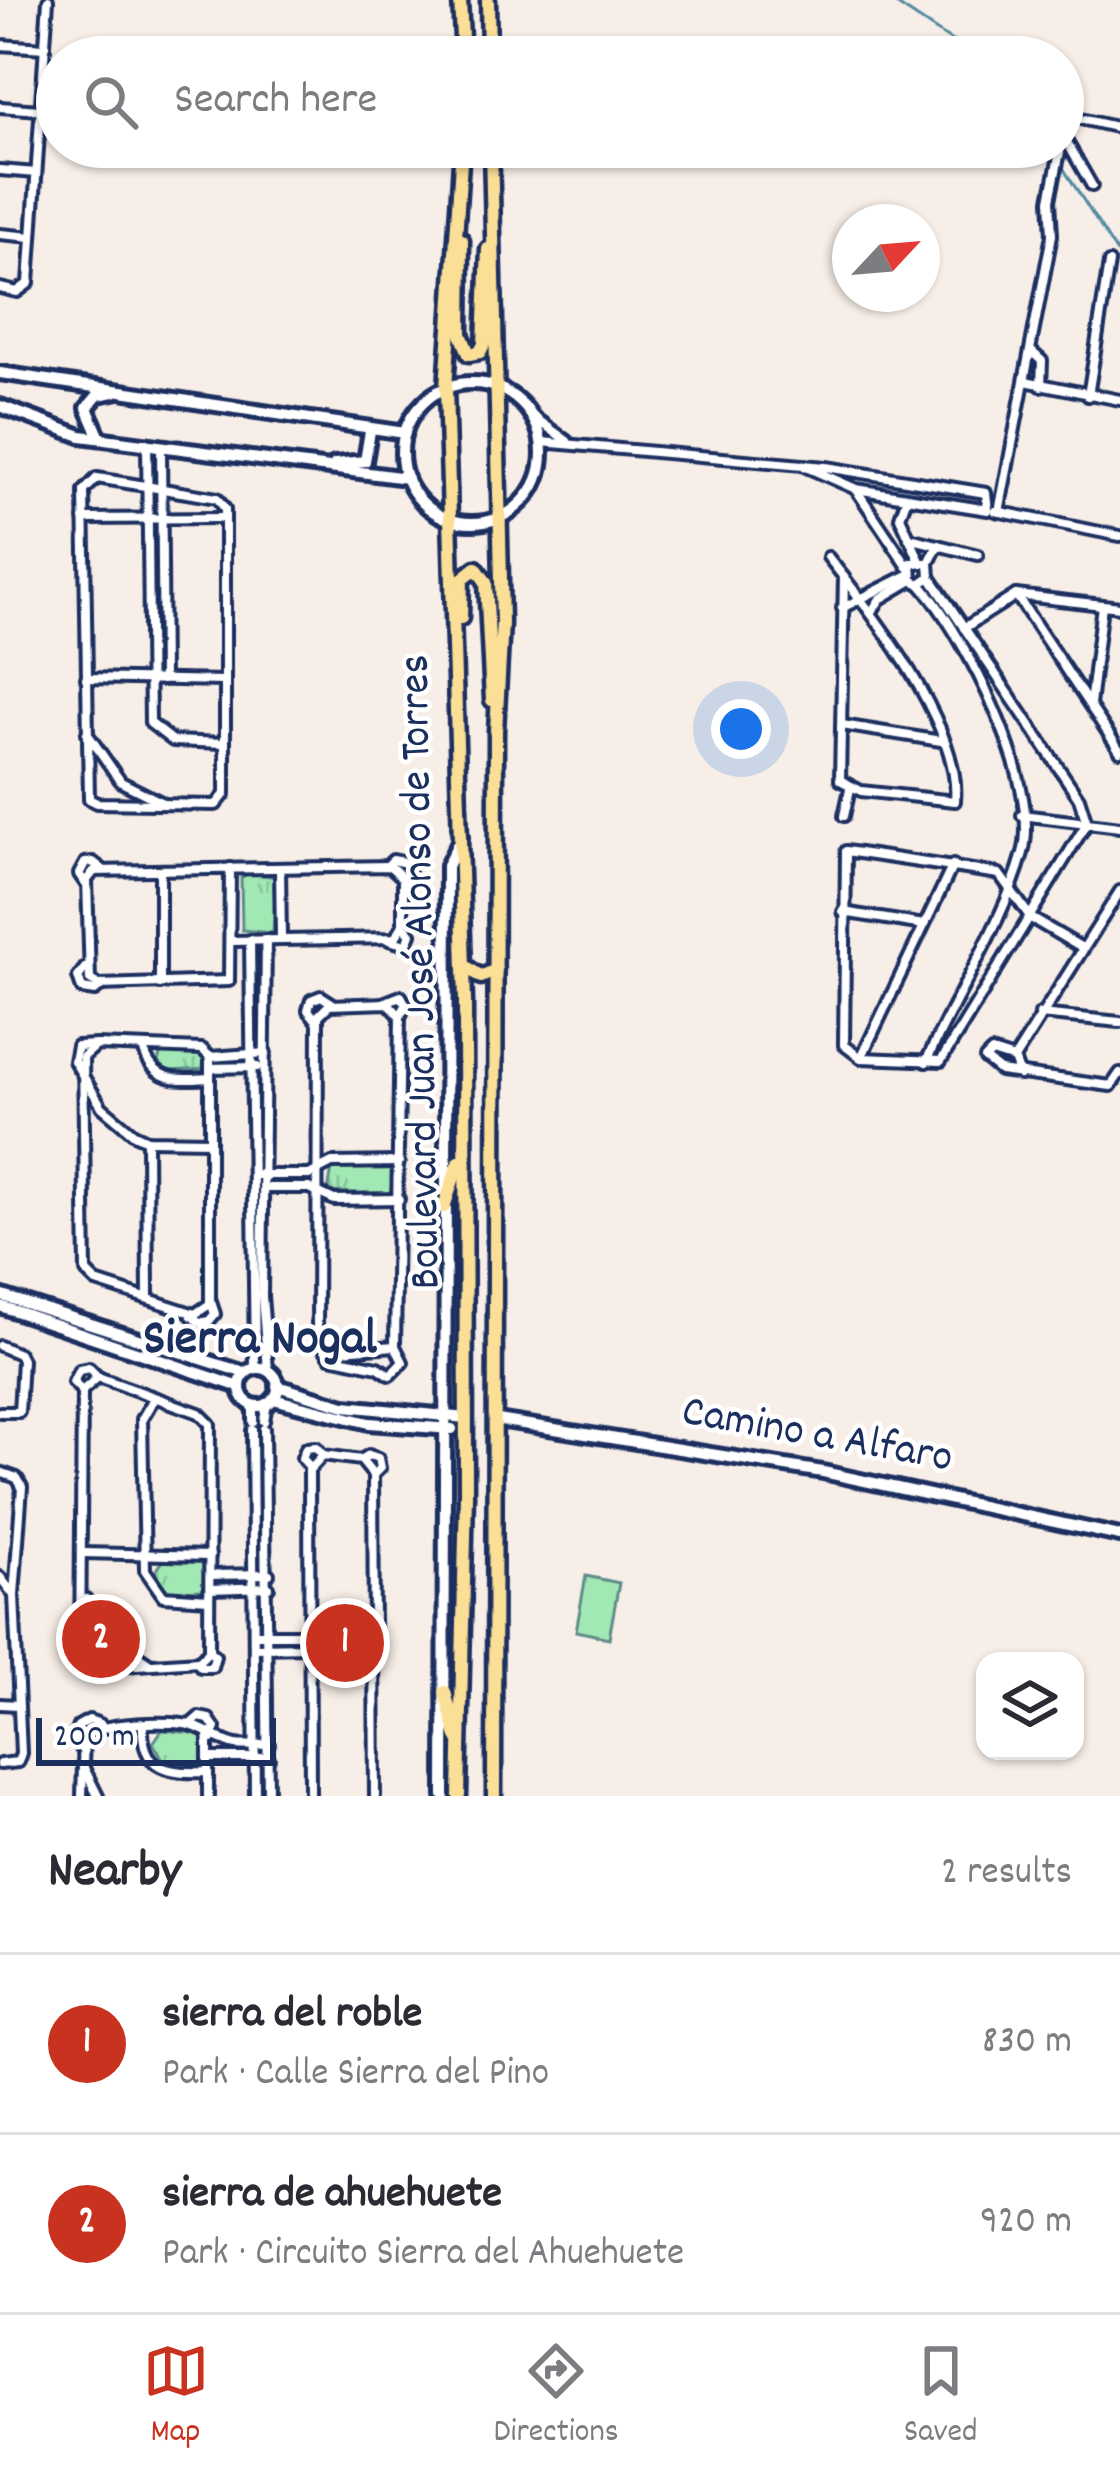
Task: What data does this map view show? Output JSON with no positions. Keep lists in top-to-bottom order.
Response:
{
  "streets": {
    "main road": ["Boulevard Juan José Alonso de Torres"],
    "street": ["Camino a Alfaro"]
  },
  "crossings": [
    ["Boulevard Juan José Alonso de Torres", "Camino a Alfaro"]
  ],
  "districts": ["Sierra Nogal"],
  "scale_bar": "200 m",
  "north": "top right",
  "page": {
    "search": "Search here",
    "pins": ["2", "1"],
    "scale": "200 m",
    "heading": ["Nearby", "2 results"],
    "list": [
      {
        "mark": "1",
        "name": "sierra del roble",
        "note": "Park · Calle Sierra del Pino",
        "value": "830 m"
      },
      {
        "mark": "2",
        "name": "sierra de ahuehuete",
        "note": "Park · Circuito Sierra del Ahuehuete",
        "value": "920 m"
      }
    ],
    "nav": ["Map", "Directions", "Saved"]
  }
}
